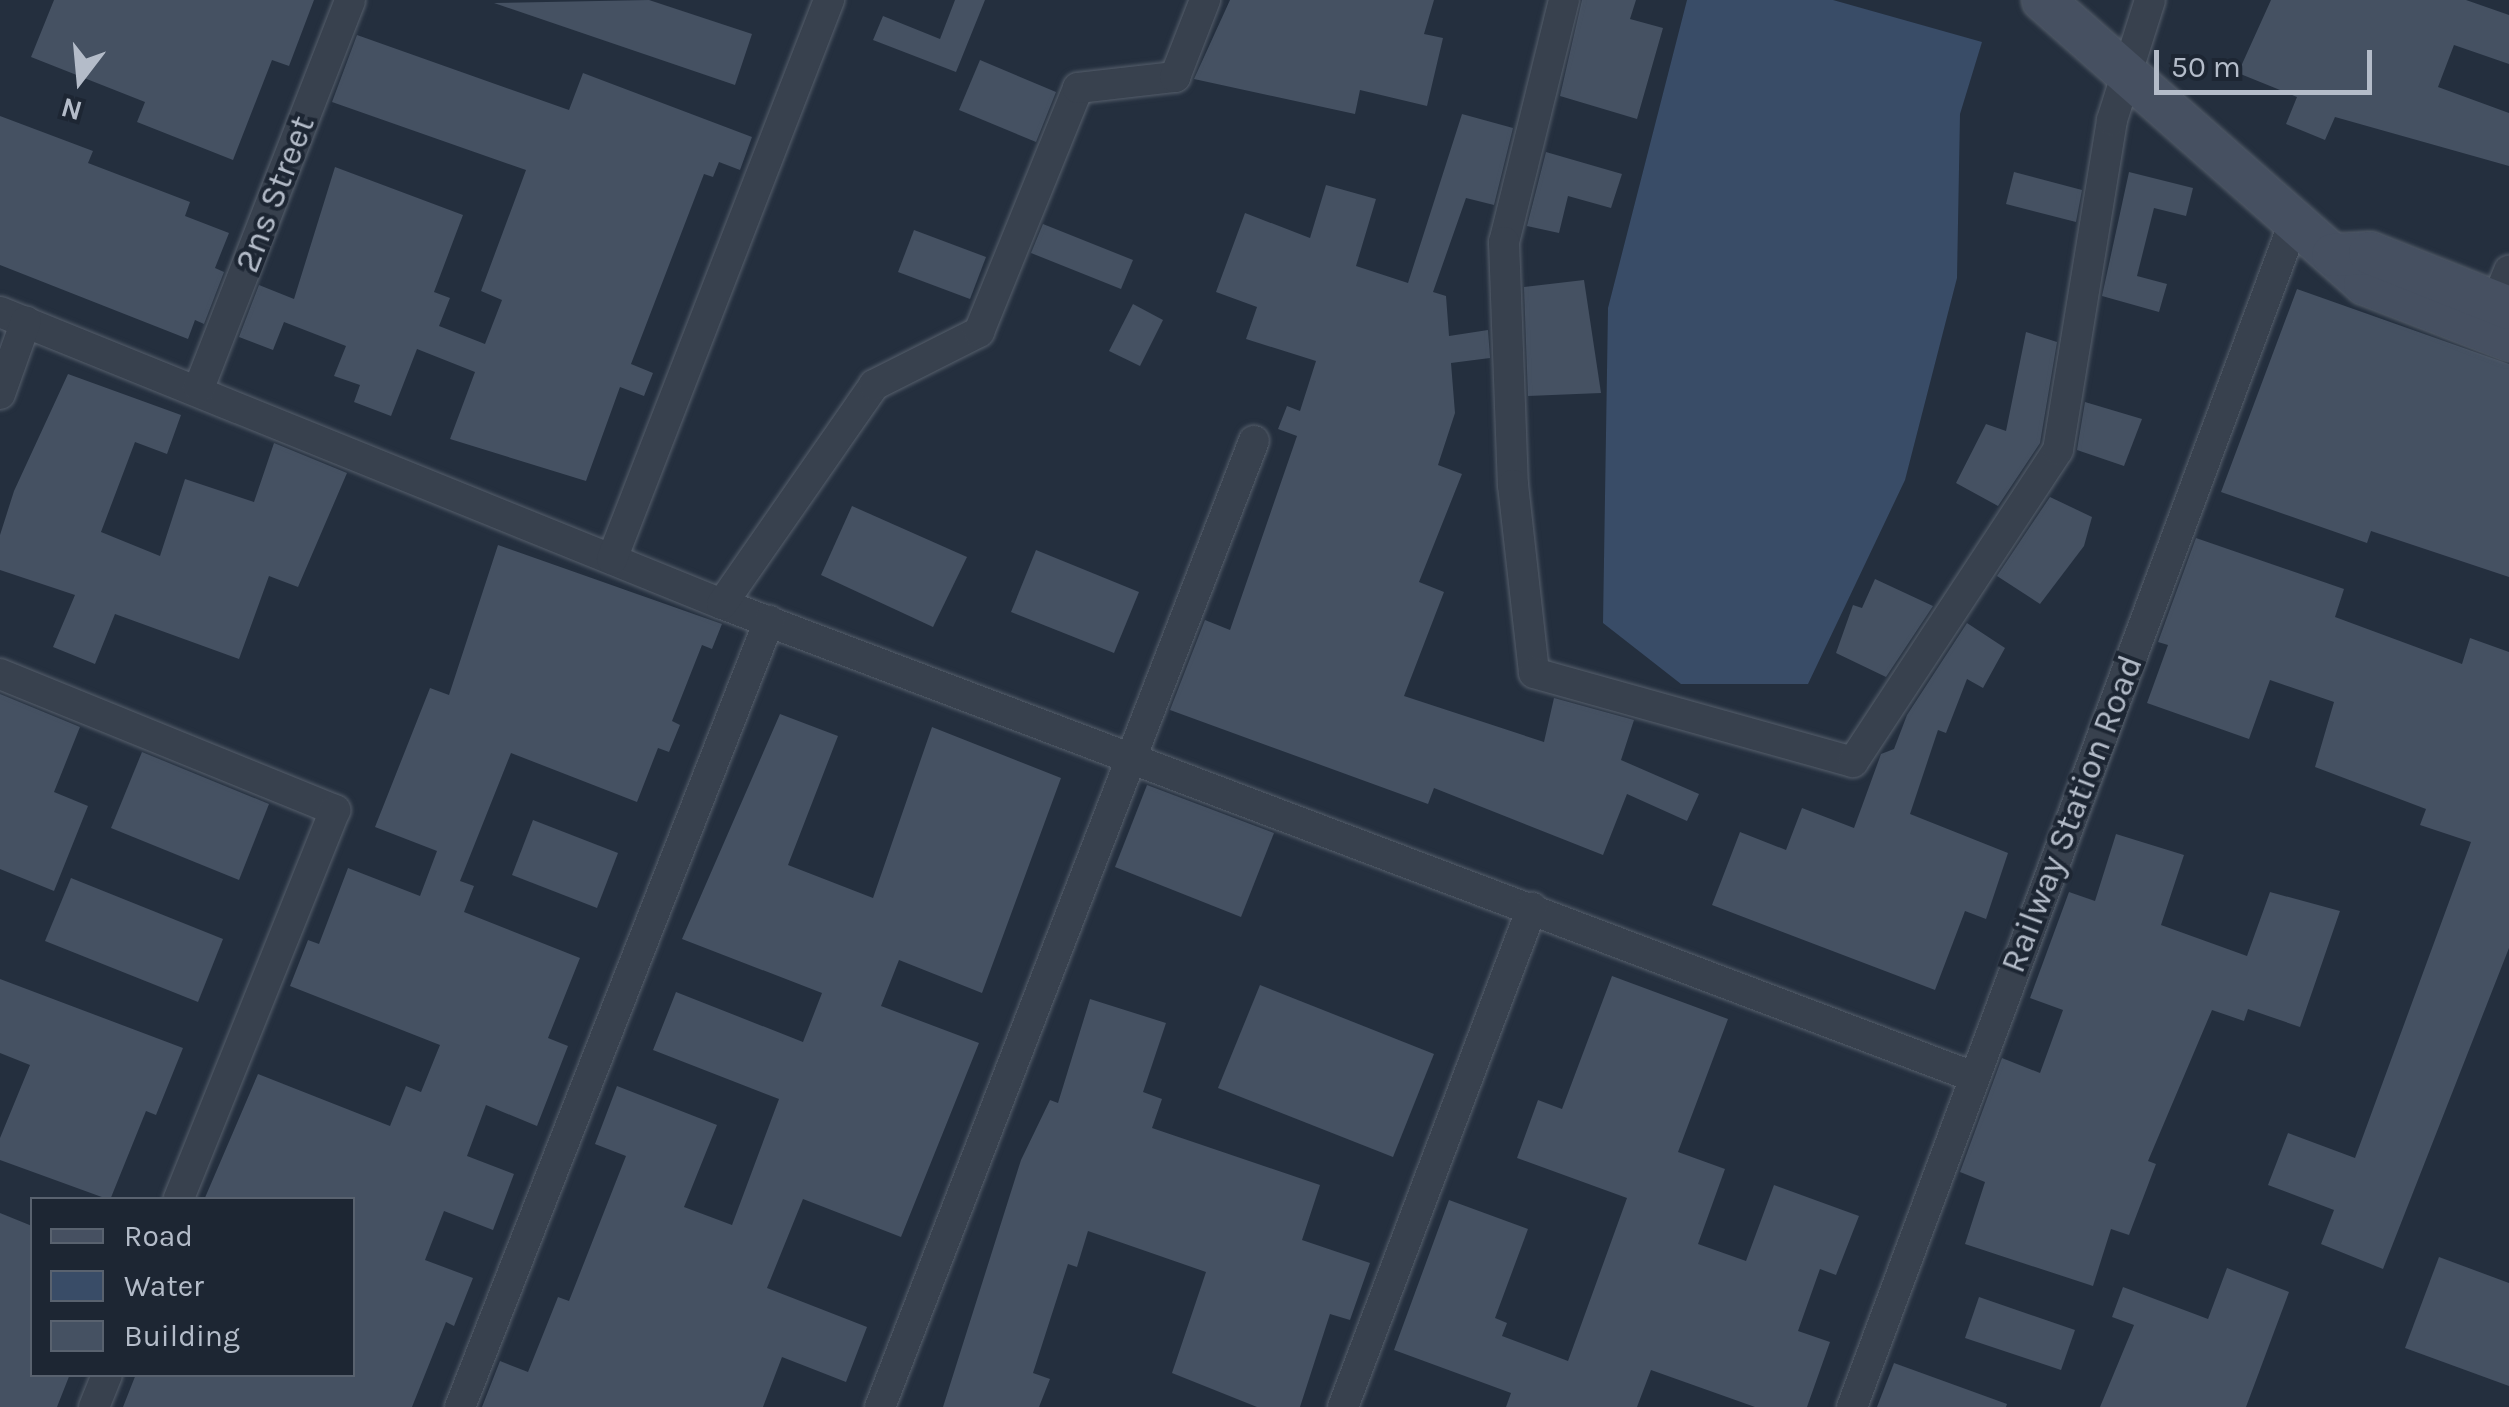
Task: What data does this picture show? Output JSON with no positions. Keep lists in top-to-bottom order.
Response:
{
  "streets": {
    "street": ["2ns Street", "Railway Station Road"]
  },
  "legend": ["Road", "Water", "Building"],
  "scale_bar": "50 m",
  "north": "bottom"
}
